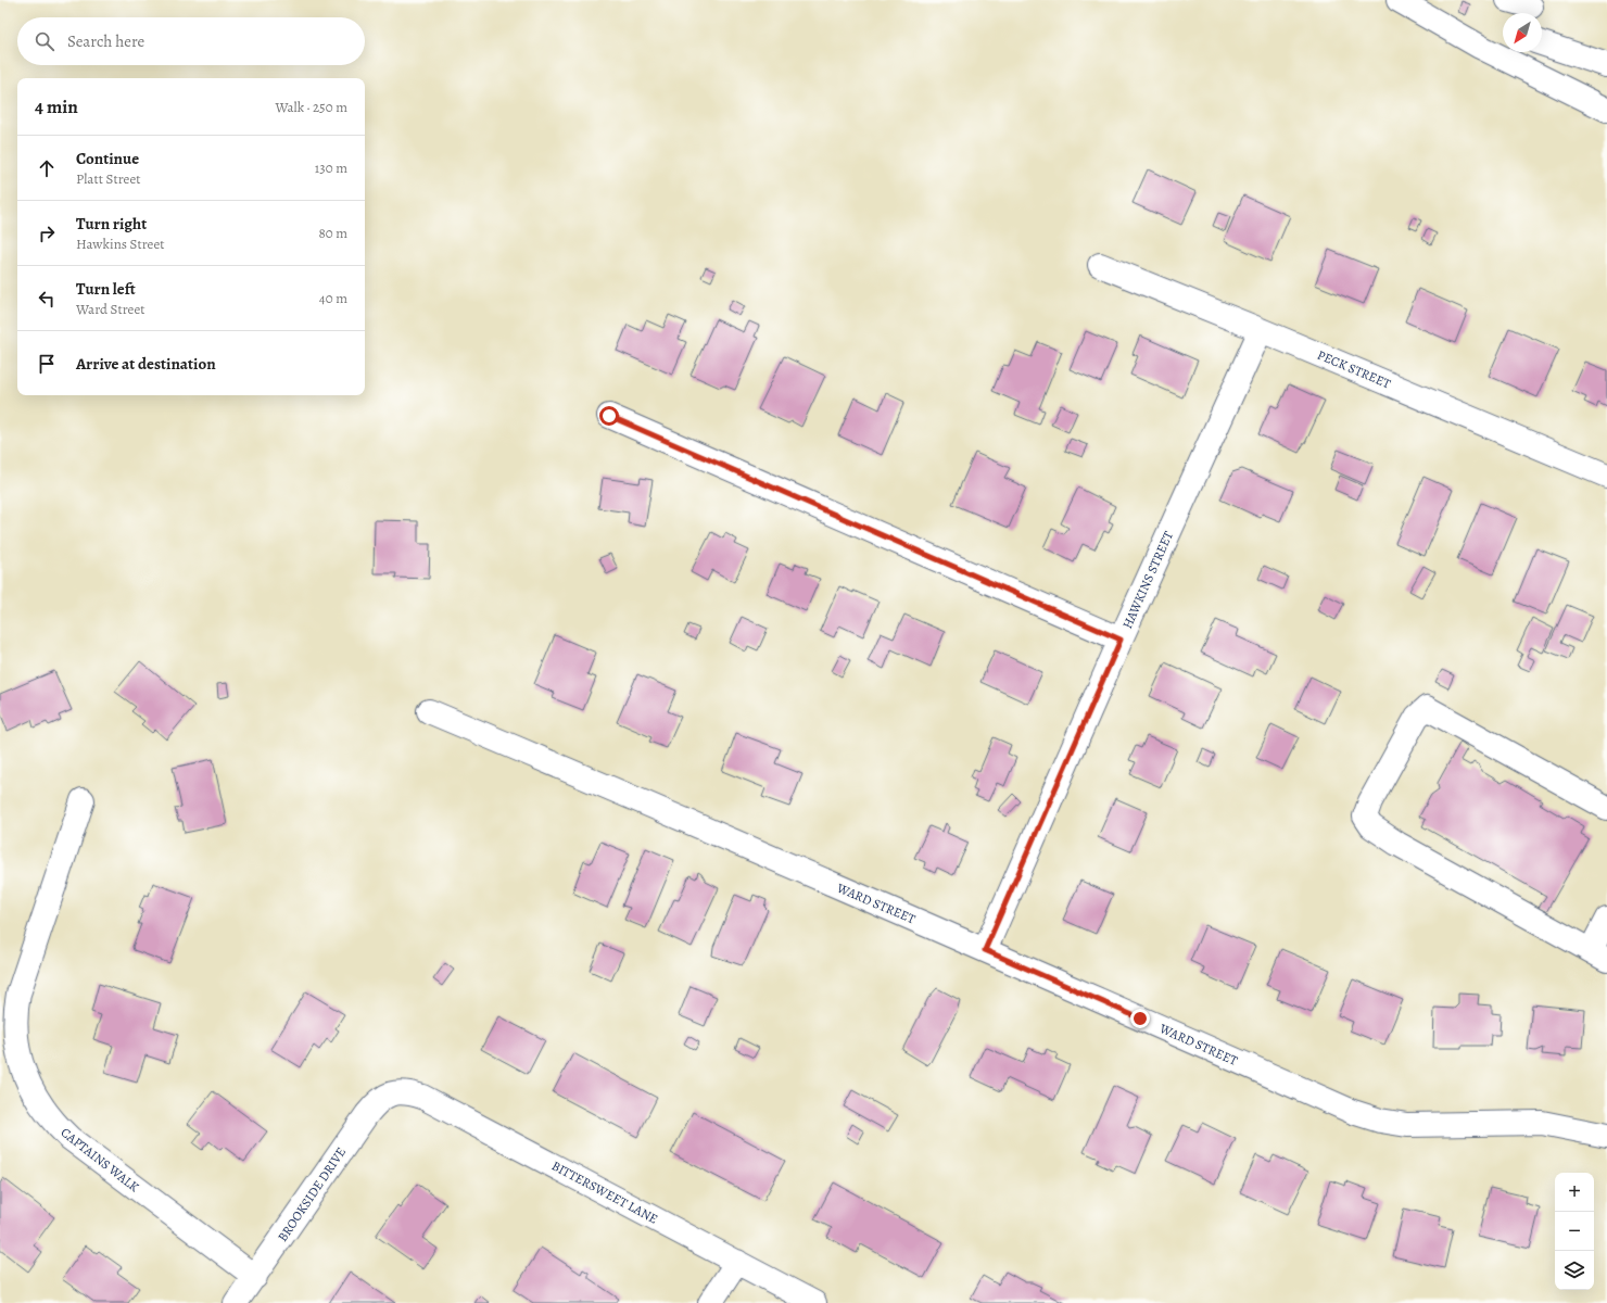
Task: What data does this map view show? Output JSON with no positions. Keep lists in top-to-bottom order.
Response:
{
  "streets": {
    "street": [
      "PECK STREET",
      "HAWKINS STREET",
      "WARD STREET",
      "CAPTAINS WALK",
      "BITTERSWEET LANE",
      "BROOKSIDE DRIVE"
    ]
  },
  "crossings": [
    ["PECK STREET", "HAWKINS STREET"],
    ["HAWKINS STREET", "WARD STREET"],
    ["CAPTAINS WALK", "BROOKSIDE DRIVE"],
    ["BITTERSWEET LANE", "BROOKSIDE DRIVE"]
  ],
  "north": "bottom left",
  "page": {
    "search": "Search here",
    "heading": ["4 min", "Walk · 250 m"],
    "list": [
      ["Continue", "Platt Street", "130 m"],
      ["Turn right", "Hawkins Street", "80 m"],
      ["Turn left", "Ward Street", "40 m"],
      "Arrive at destination"
    ],
    "map_buttons": ["+", "−"]
  }
}
